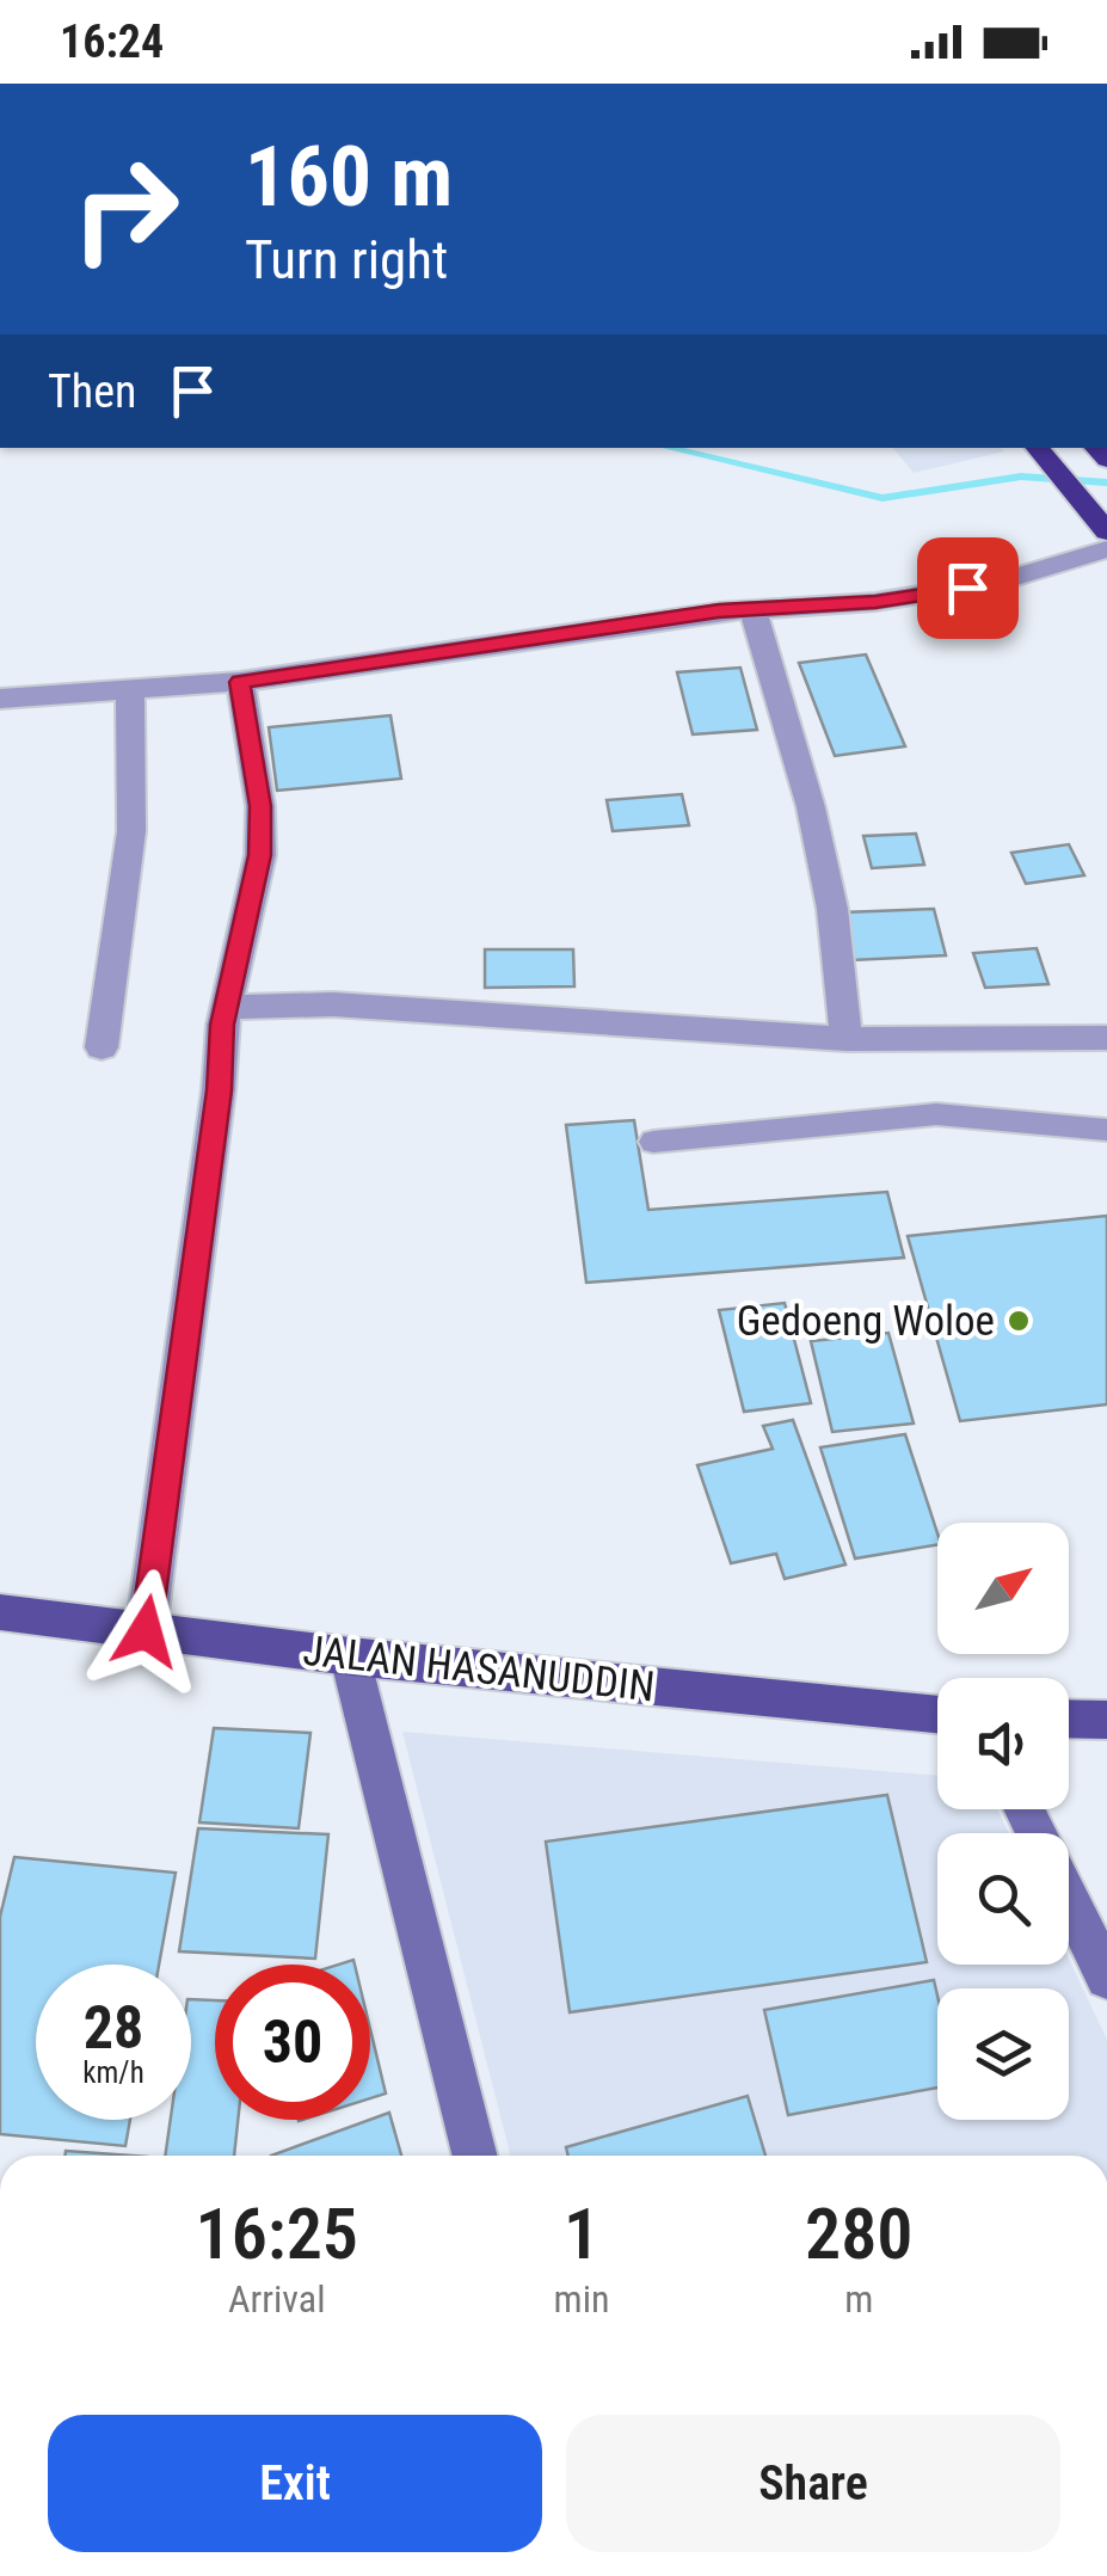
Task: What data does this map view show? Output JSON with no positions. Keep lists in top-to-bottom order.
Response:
{
  "streets": {
    "main road": ["JALAN HASANUDDIN"]
  },
  "places": ["Gedoeng Woloe"],
  "north": "top right",
  "page": {
    "status": "16:24",
    "turn": ["160 m", "Turn right"],
    "then": "Then",
    "speed": "28 km/h",
    "limit": "30",
    "eta": [
      "16:25",
      "Arrival",
      "1",
      "min",
      "280",
      "m"
    ],
    "buttons": ["Exit", "Share"]
  }
}
